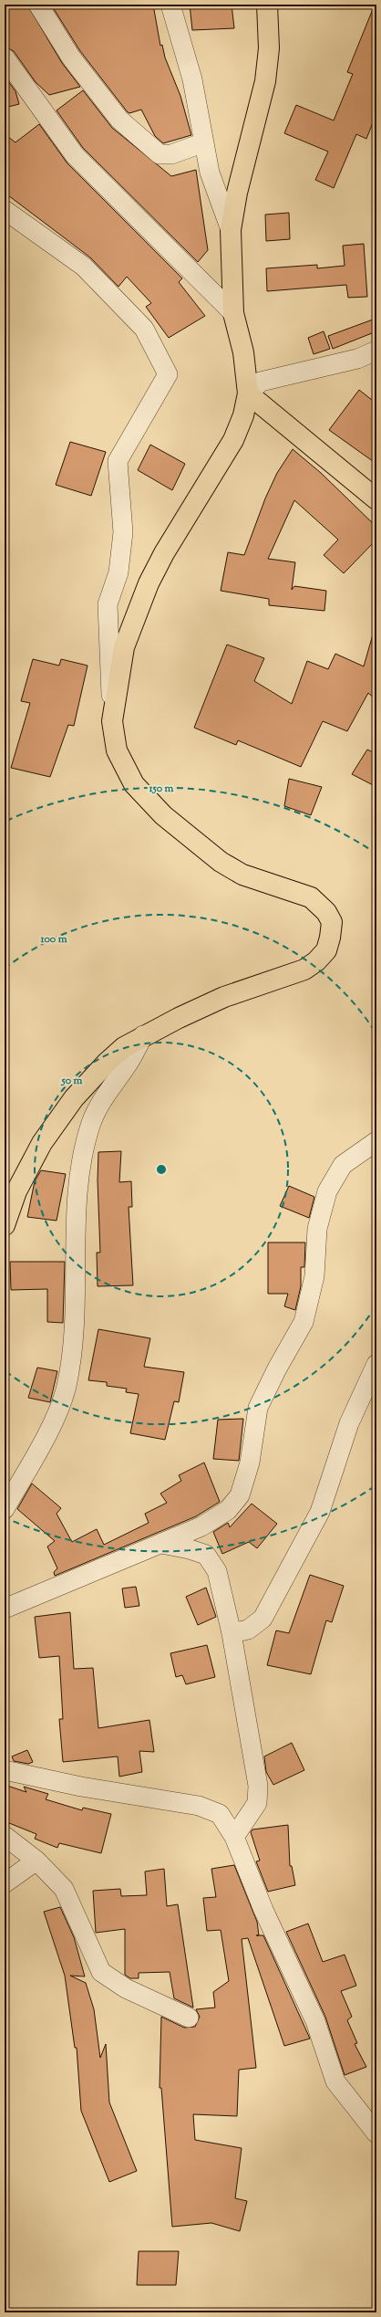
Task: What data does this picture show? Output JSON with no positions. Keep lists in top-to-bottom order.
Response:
{
  "rings": ["150 m", "100 m", "50 m"]
}
